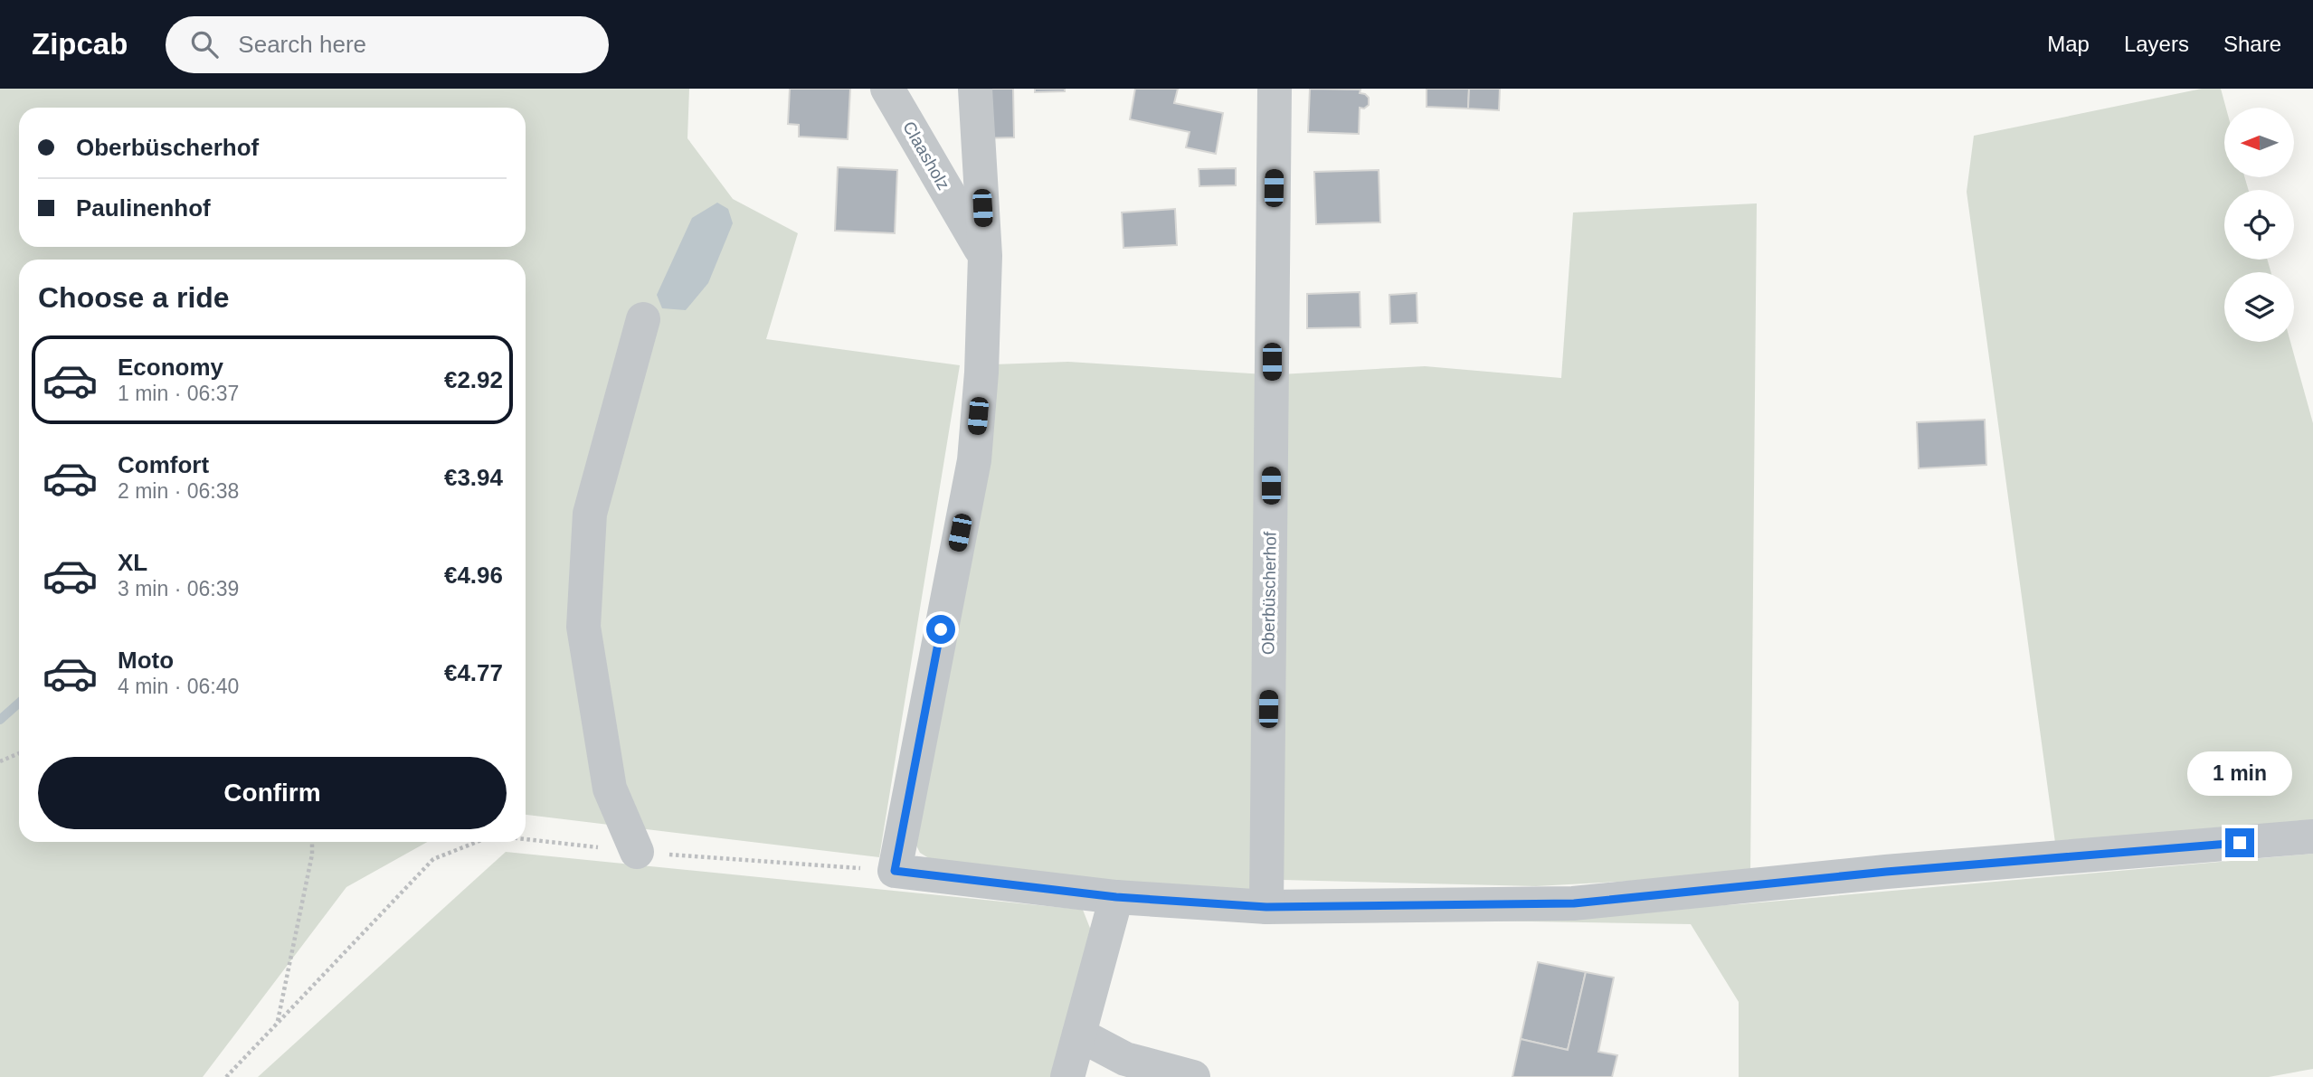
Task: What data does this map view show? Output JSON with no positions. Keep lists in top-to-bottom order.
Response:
{
  "streets": {
    "street": ["Claasholz", "Oberbüscherhof"]
  },
  "north": "left",
  "page": {
    "header": "Zipcab",
    "search": "Search here",
    "nav": ["Map", "Layers", "Share"],
    "banner": ["Oberbüscherhof", "Paulinenhof"],
    "heading": "Choose a ride",
    "list": [
      {
        "name": "Economy",
        "note": "1 min · 06:37",
        "value": "€2.92"
      },
      {
        "name": "Comfort",
        "note": "2 min · 06:38",
        "value": "€3.94"
      },
      {
        "name": "XL",
        "note": "3 min · 06:39",
        "value": "€4.96"
      },
      {
        "name": "Moto",
        "note": "4 min · 06:40",
        "value": "€4.77"
      }
    ],
    "buttons": "Confirm",
    "bubble": "1 min"
  }
}
